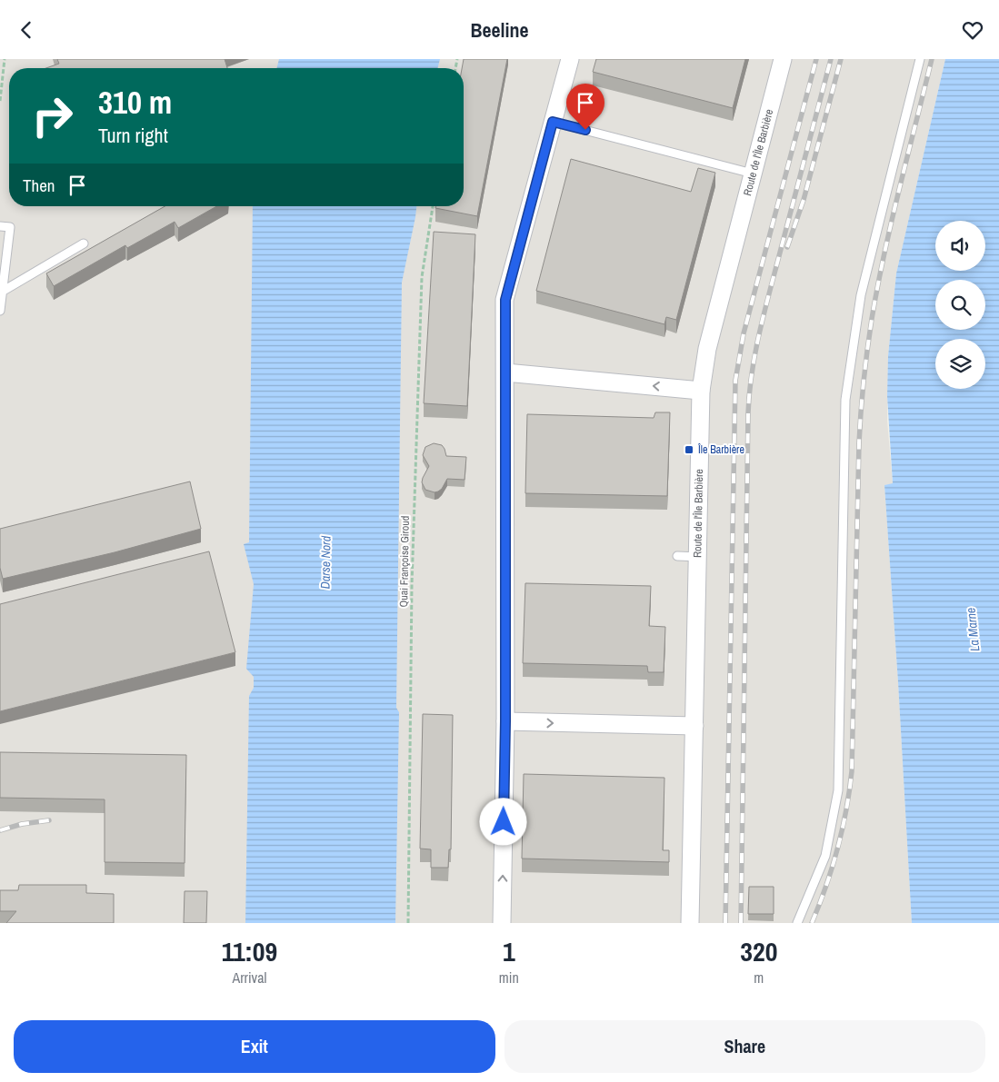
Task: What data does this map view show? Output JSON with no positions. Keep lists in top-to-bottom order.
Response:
{
  "streets": {
    "street": ["Route de l'Île Barbière"],
    "path": ["Quai Françoise Giroud"]
  },
  "water": ["Darse Nord", "La Marne"],
  "places": {
    "transit": ["Île Barbière"]
  },
  "page": {
    "header": "Beeline",
    "turn": ["310 m", "Turn right"],
    "then": "Then",
    "eta": [
      "11:09",
      "Arrival",
      "1",
      "min",
      "320",
      "m"
    ],
    "buttons": ["Exit", "Share"]
  }
}
